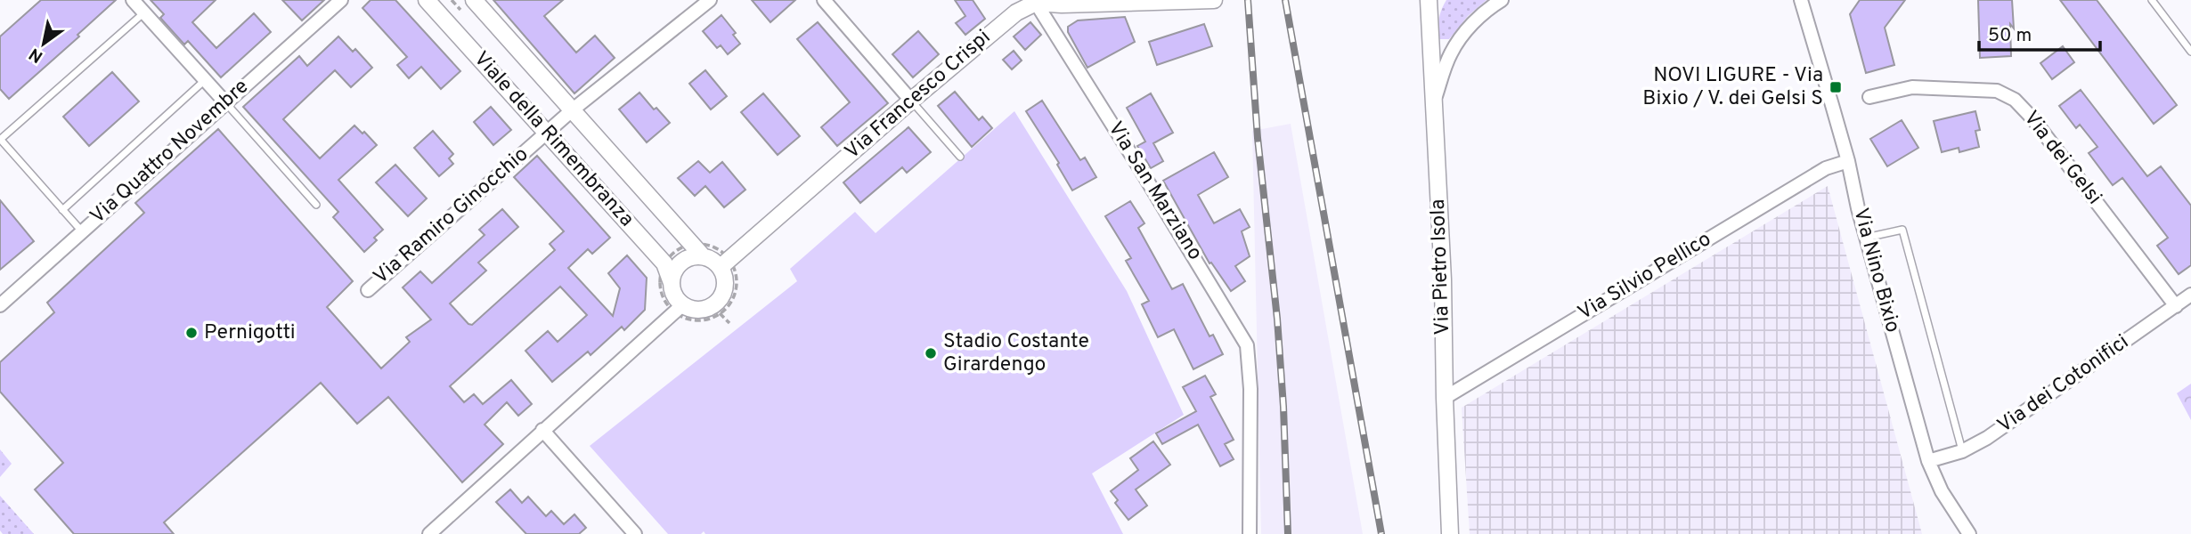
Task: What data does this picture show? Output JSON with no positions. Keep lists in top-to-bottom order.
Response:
{
  "streets": {
    "street": [
      "Via Francesco Crispi",
      "Viale della Rimembranza",
      "Via Quattro Novembre",
      "Via dei Gelsi",
      "Via San Marziano",
      "Via Ramiro Ginocchio",
      "Via Pietro Isola",
      "Via Nino Bixio",
      "Via Silvio Pellico",
      "Via dei Cotonifici"
    ]
  },
  "crossings": [
    ["Via Francesco Crispi", "Viale della Rimembranza"],
    ["Via Francesco Crispi", "Via San Marziano"],
    ["Viale della Rimembranza", "Via Ramiro Ginocchio"],
    ["Via dei Gelsi", "Via dei Cotonifici"],
    ["Via Pietro Isola", "Via Silvio Pellico"],
    ["Via Nino Bixio", "Via Silvio Pellico"],
    ["Via Nino Bixio", "Via dei Cotonifici"]
  ],
  "places": {
    "transit": ["NOVI LIGURE - Via Bixio / V. dei Gelsi S"],
    "other": ["Pernigotti", "Stadio Costante Girardengo"]
  },
  "scale_bar": "50 m",
  "north": "bottom left"
}
